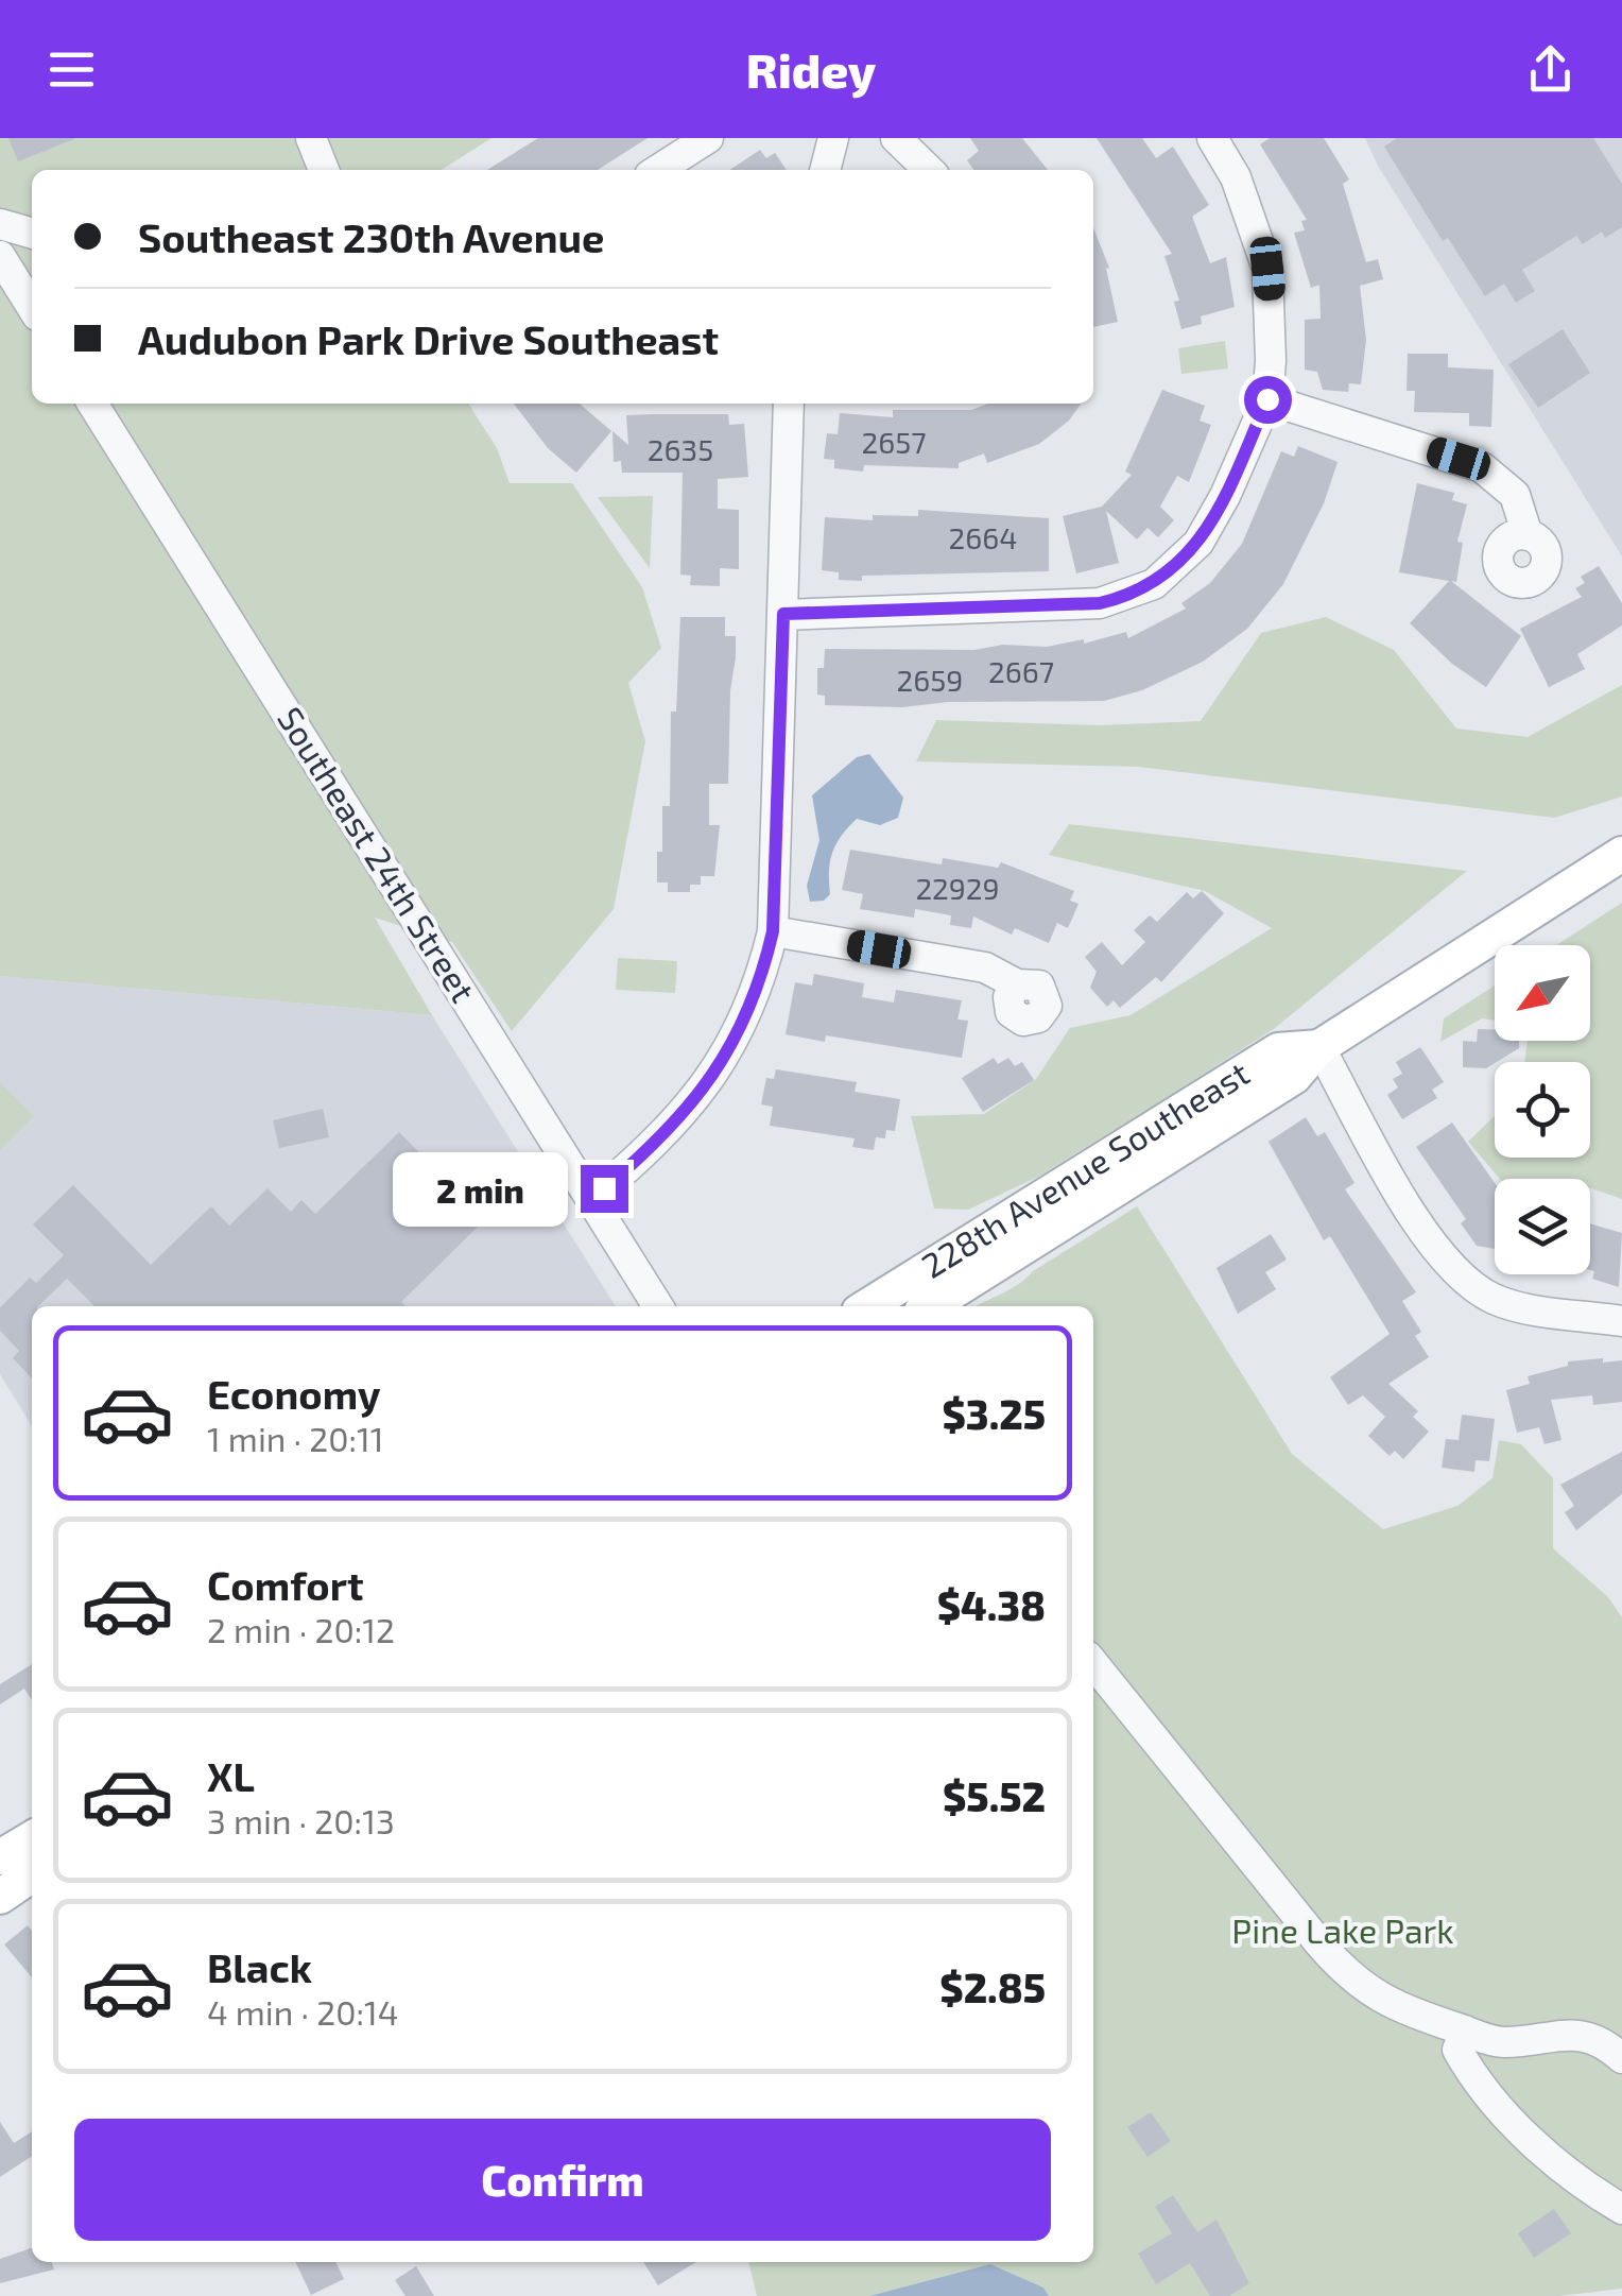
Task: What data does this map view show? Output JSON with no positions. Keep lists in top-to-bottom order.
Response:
{
  "streets": {
    "main road": ["228th Avenue Southeast"],
    "street": ["Southeast 24th Street"]
  },
  "parks": ["Pine Lake Park"],
  "house_numbers": [
    "2657",
    "2635",
    "2664",
    "2667",
    "2659",
    "22929"
  ],
  "north": "bottom left",
  "page": {
    "header": "Ridey",
    "banner": ["Southeast 230th Avenue", "Audubon Park Drive Southeast"],
    "bubble": "2 min",
    "list": [
      {
        "name": "Economy",
        "note": "1 min · 20:11",
        "value": "$3.25"
      },
      {
        "name": "Comfort",
        "note": "2 min · 20:12",
        "value": "$4.38"
      },
      {
        "name": "XL",
        "note": "3 min · 20:13",
        "value": "$5.52"
      },
      {
        "name": "Black",
        "note": "4 min · 20:14",
        "value": "$2.85"
      }
    ],
    "buttons": "Confirm"
  }
}
